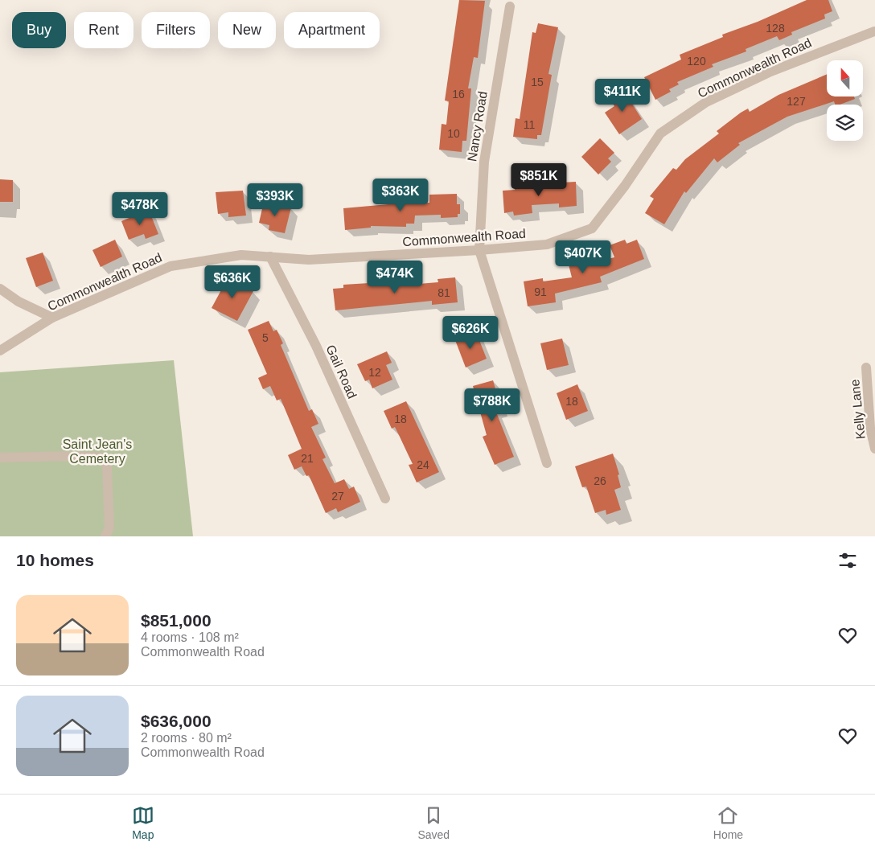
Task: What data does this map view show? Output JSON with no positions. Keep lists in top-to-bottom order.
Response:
{
  "streets": {
    "street": [
      "Commonwealth Road",
      "Nancy Road",
      "Gail Road",
      "Kelly Lane"
    ]
  },
  "crossings": [
    ["Commonwealth Road", "Nancy Road"],
    ["Commonwealth Road", "Gail Road"]
  ],
  "parks": ["Saint Jean's Cemetery"],
  "house_numbers": [
    "128",
    "120",
    "15",
    "16",
    "127",
    "11",
    "10",
    "91",
    "81",
    "5",
    "12",
    "18",
    "18",
    "21",
    "24",
    "26",
    "27"
  ],
  "north": "top",
  "page": {
    "chip": [
      "Buy",
      "Rent",
      "Filters",
      "New",
      "Apartment"
    ],
    "price": [
      "$411K",
      "$851K",
      "$363K",
      "$393K",
      "$478K",
      "$407K",
      "$474K",
      "$636K",
      "$626K",
      "$788K"
    ],
    "heading": "10 homes",
    "list": [
      {
        "name": "$851,000",
        "note": "4 rooms · 108 m² · Commonwealth Road"
      },
      {
        "name": "$636,000",
        "note": "2 rooms · 80 m² · Commonwealth Road"
      }
    ],
    "tabs": ["Map", "Saved", "Home"]
  }
}
